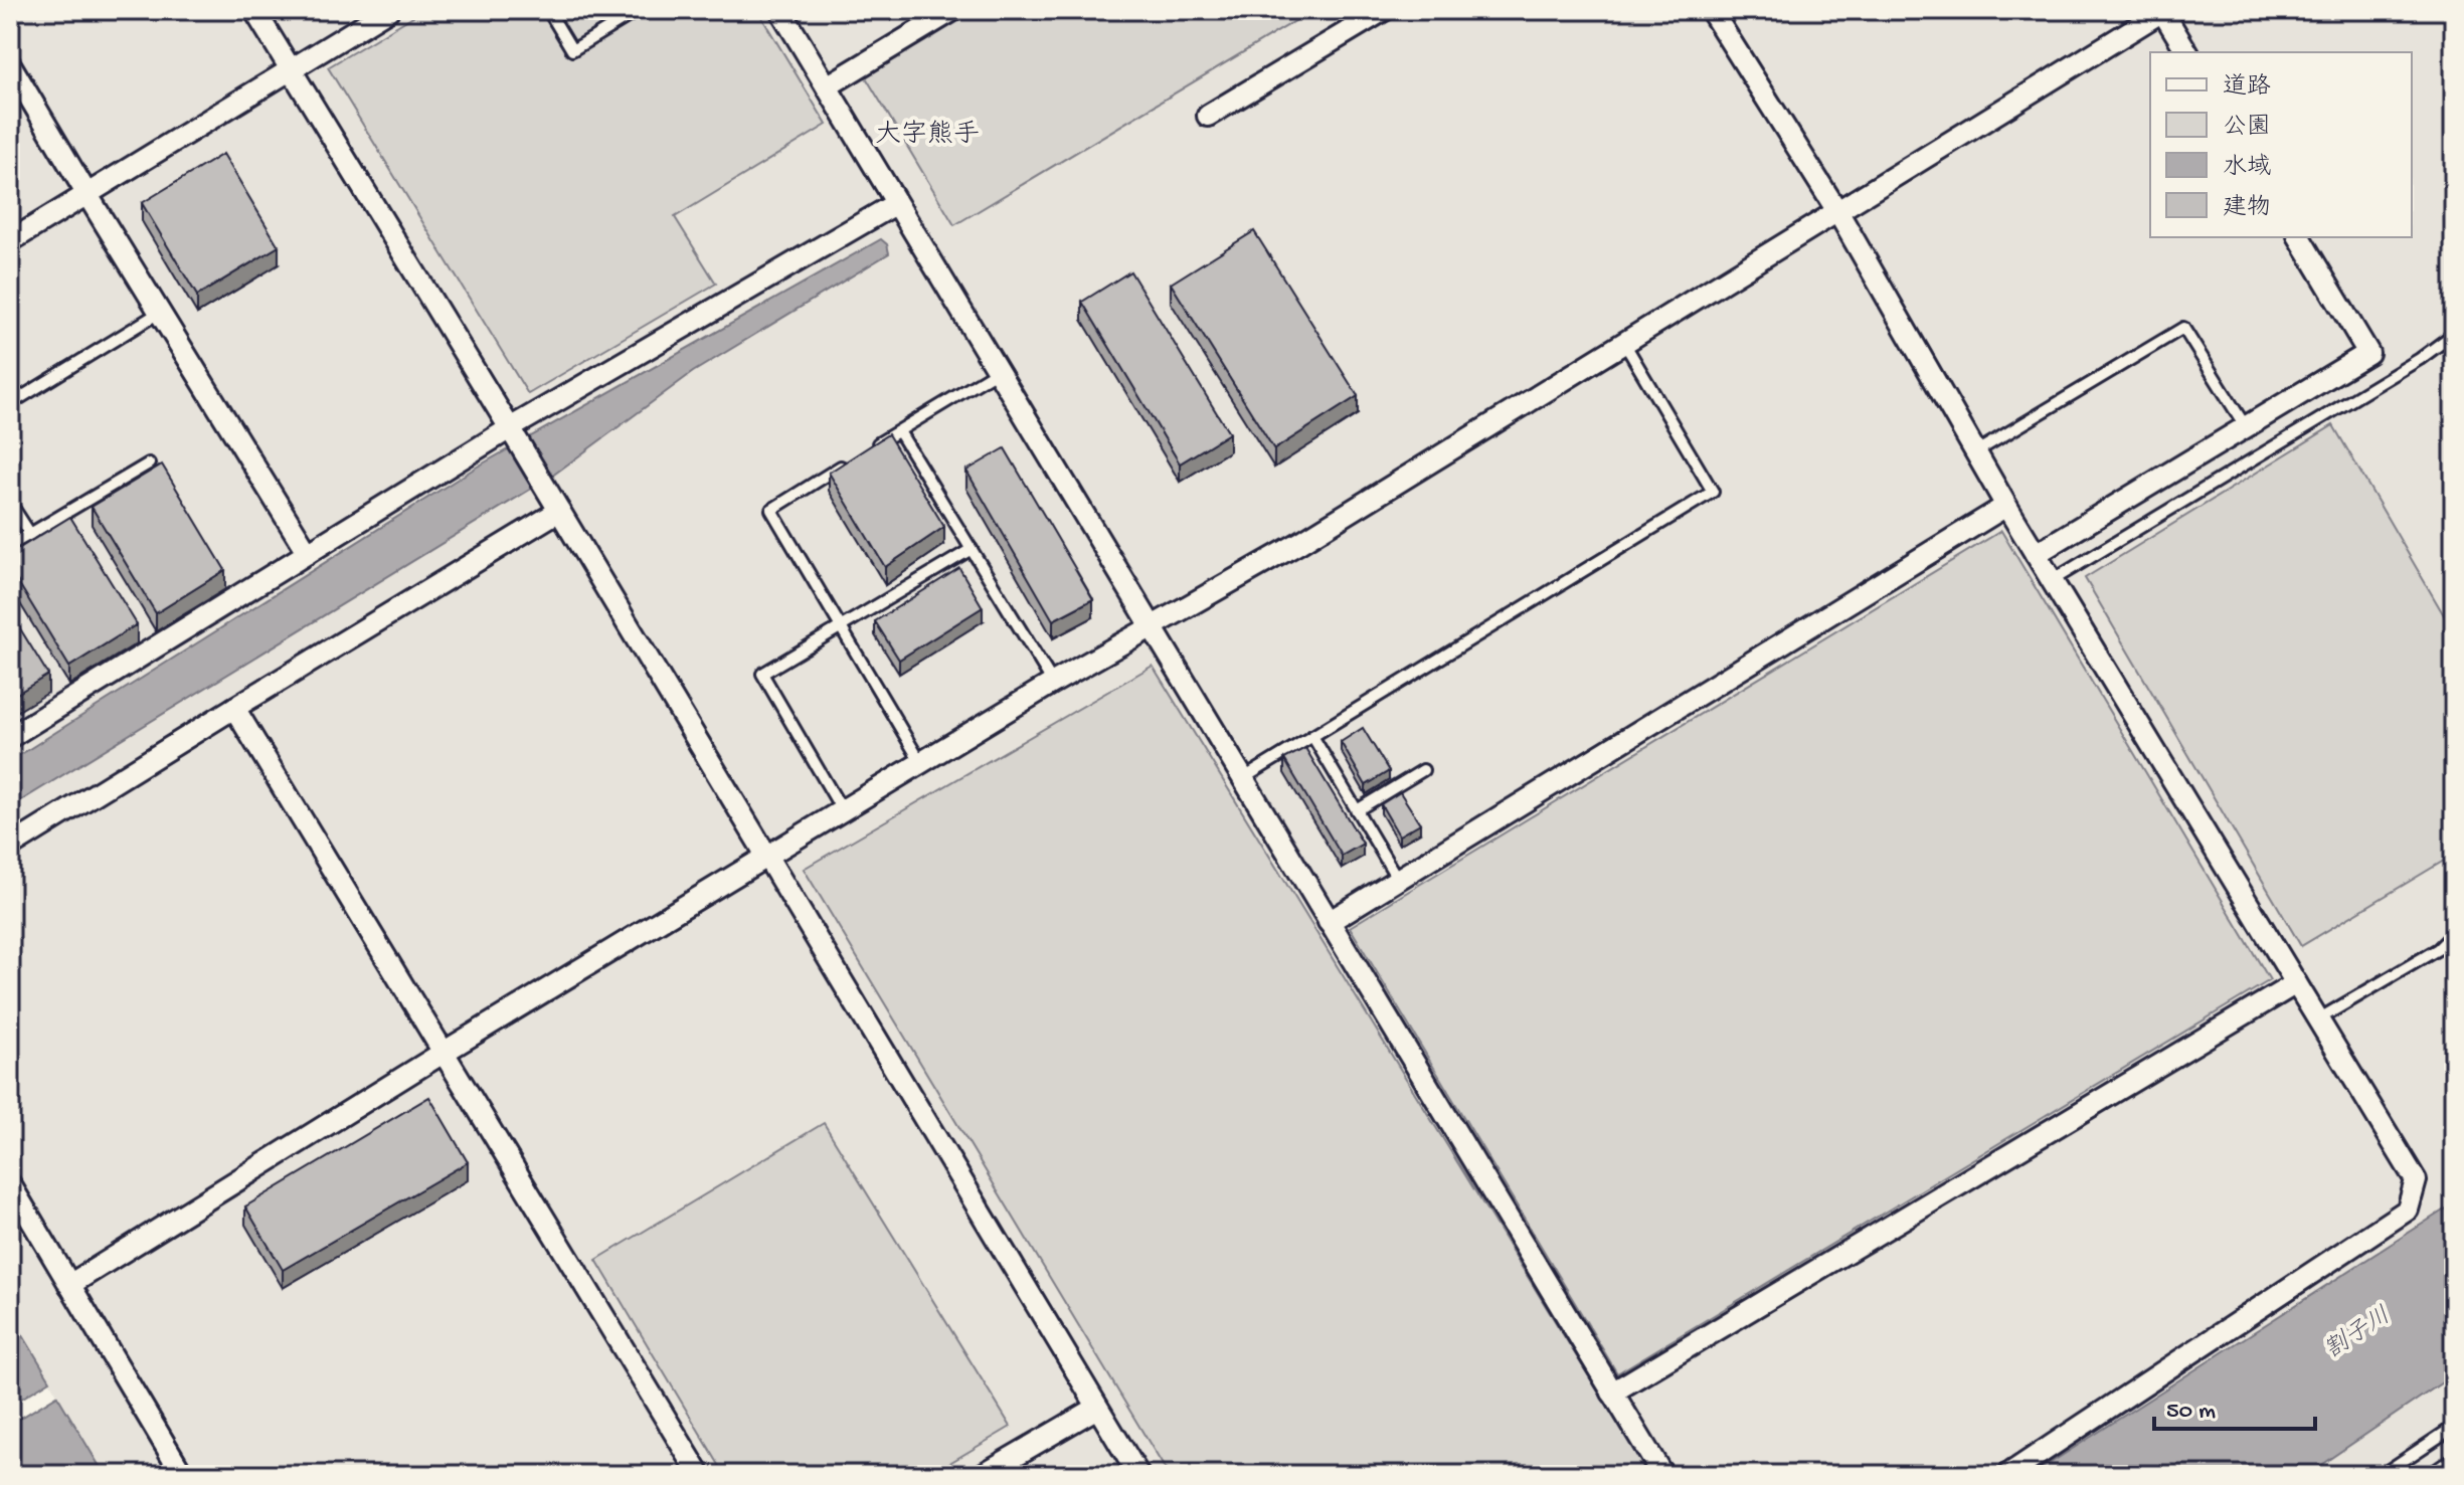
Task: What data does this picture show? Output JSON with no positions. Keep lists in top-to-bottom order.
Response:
{
  "districts": ["大字熊手"],
  "water": ["割子川"],
  "legend": [
    "道路",
    "公園",
    "水域",
    "建物"
  ],
  "scale_bar": "50 m"
}
